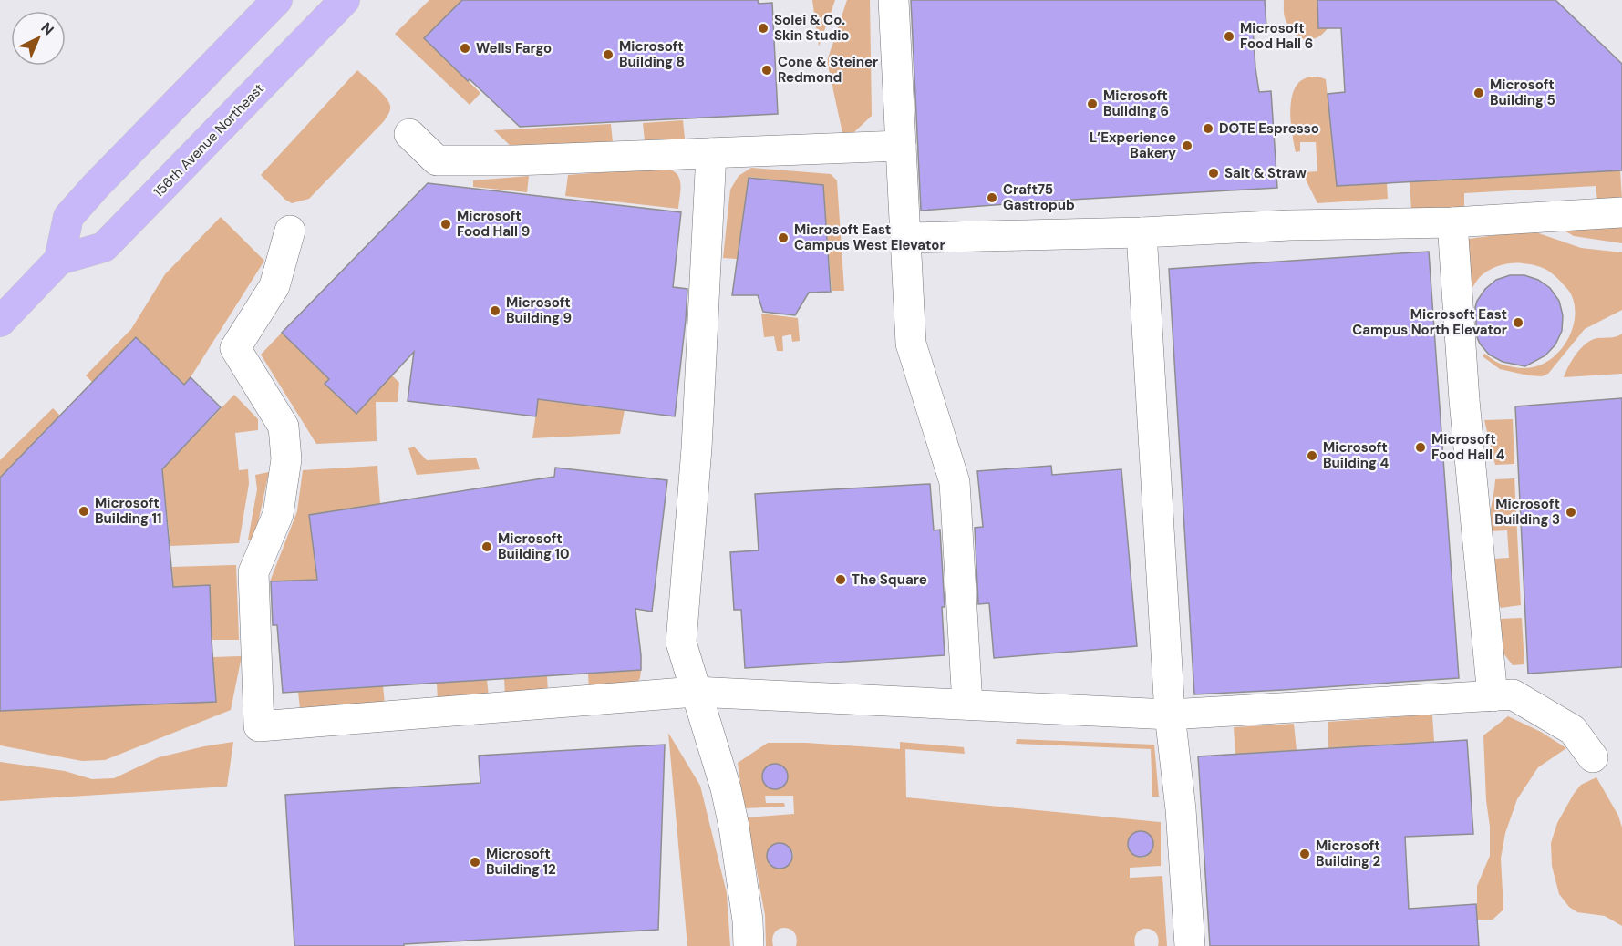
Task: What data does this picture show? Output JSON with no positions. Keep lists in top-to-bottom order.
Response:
{
  "streets": {
    "main road": ["156th Avenue Northeast"]
  },
  "places": [
    "Solei & Co. Skin Studio",
    "Microsoft Food Hall 6",
    "Wells Fargo",
    "Microsoft Building 8",
    "Cone & Steiner Redmond",
    "Microsoft Building 5",
    "Microsoft Building 6",
    "DOTE Espresso",
    "L’Experience Bakery",
    "Salt & Straw",
    "Craft75 Gastropub",
    "Microsoft Food Hall 9",
    "Microsoft East Campus West Elevator",
    "Microsoft Building 9",
    "Microsoft East Campus North Elevator",
    "Microsoft Food Hall 4",
    "Microsoft Building 4",
    "Microsoft Building 11",
    "Microsoft Building 3",
    "Microsoft Building 10",
    "The Square",
    "Microsoft Building 2",
    "Microsoft Building 12"
  ],
  "north": "top right"
}
